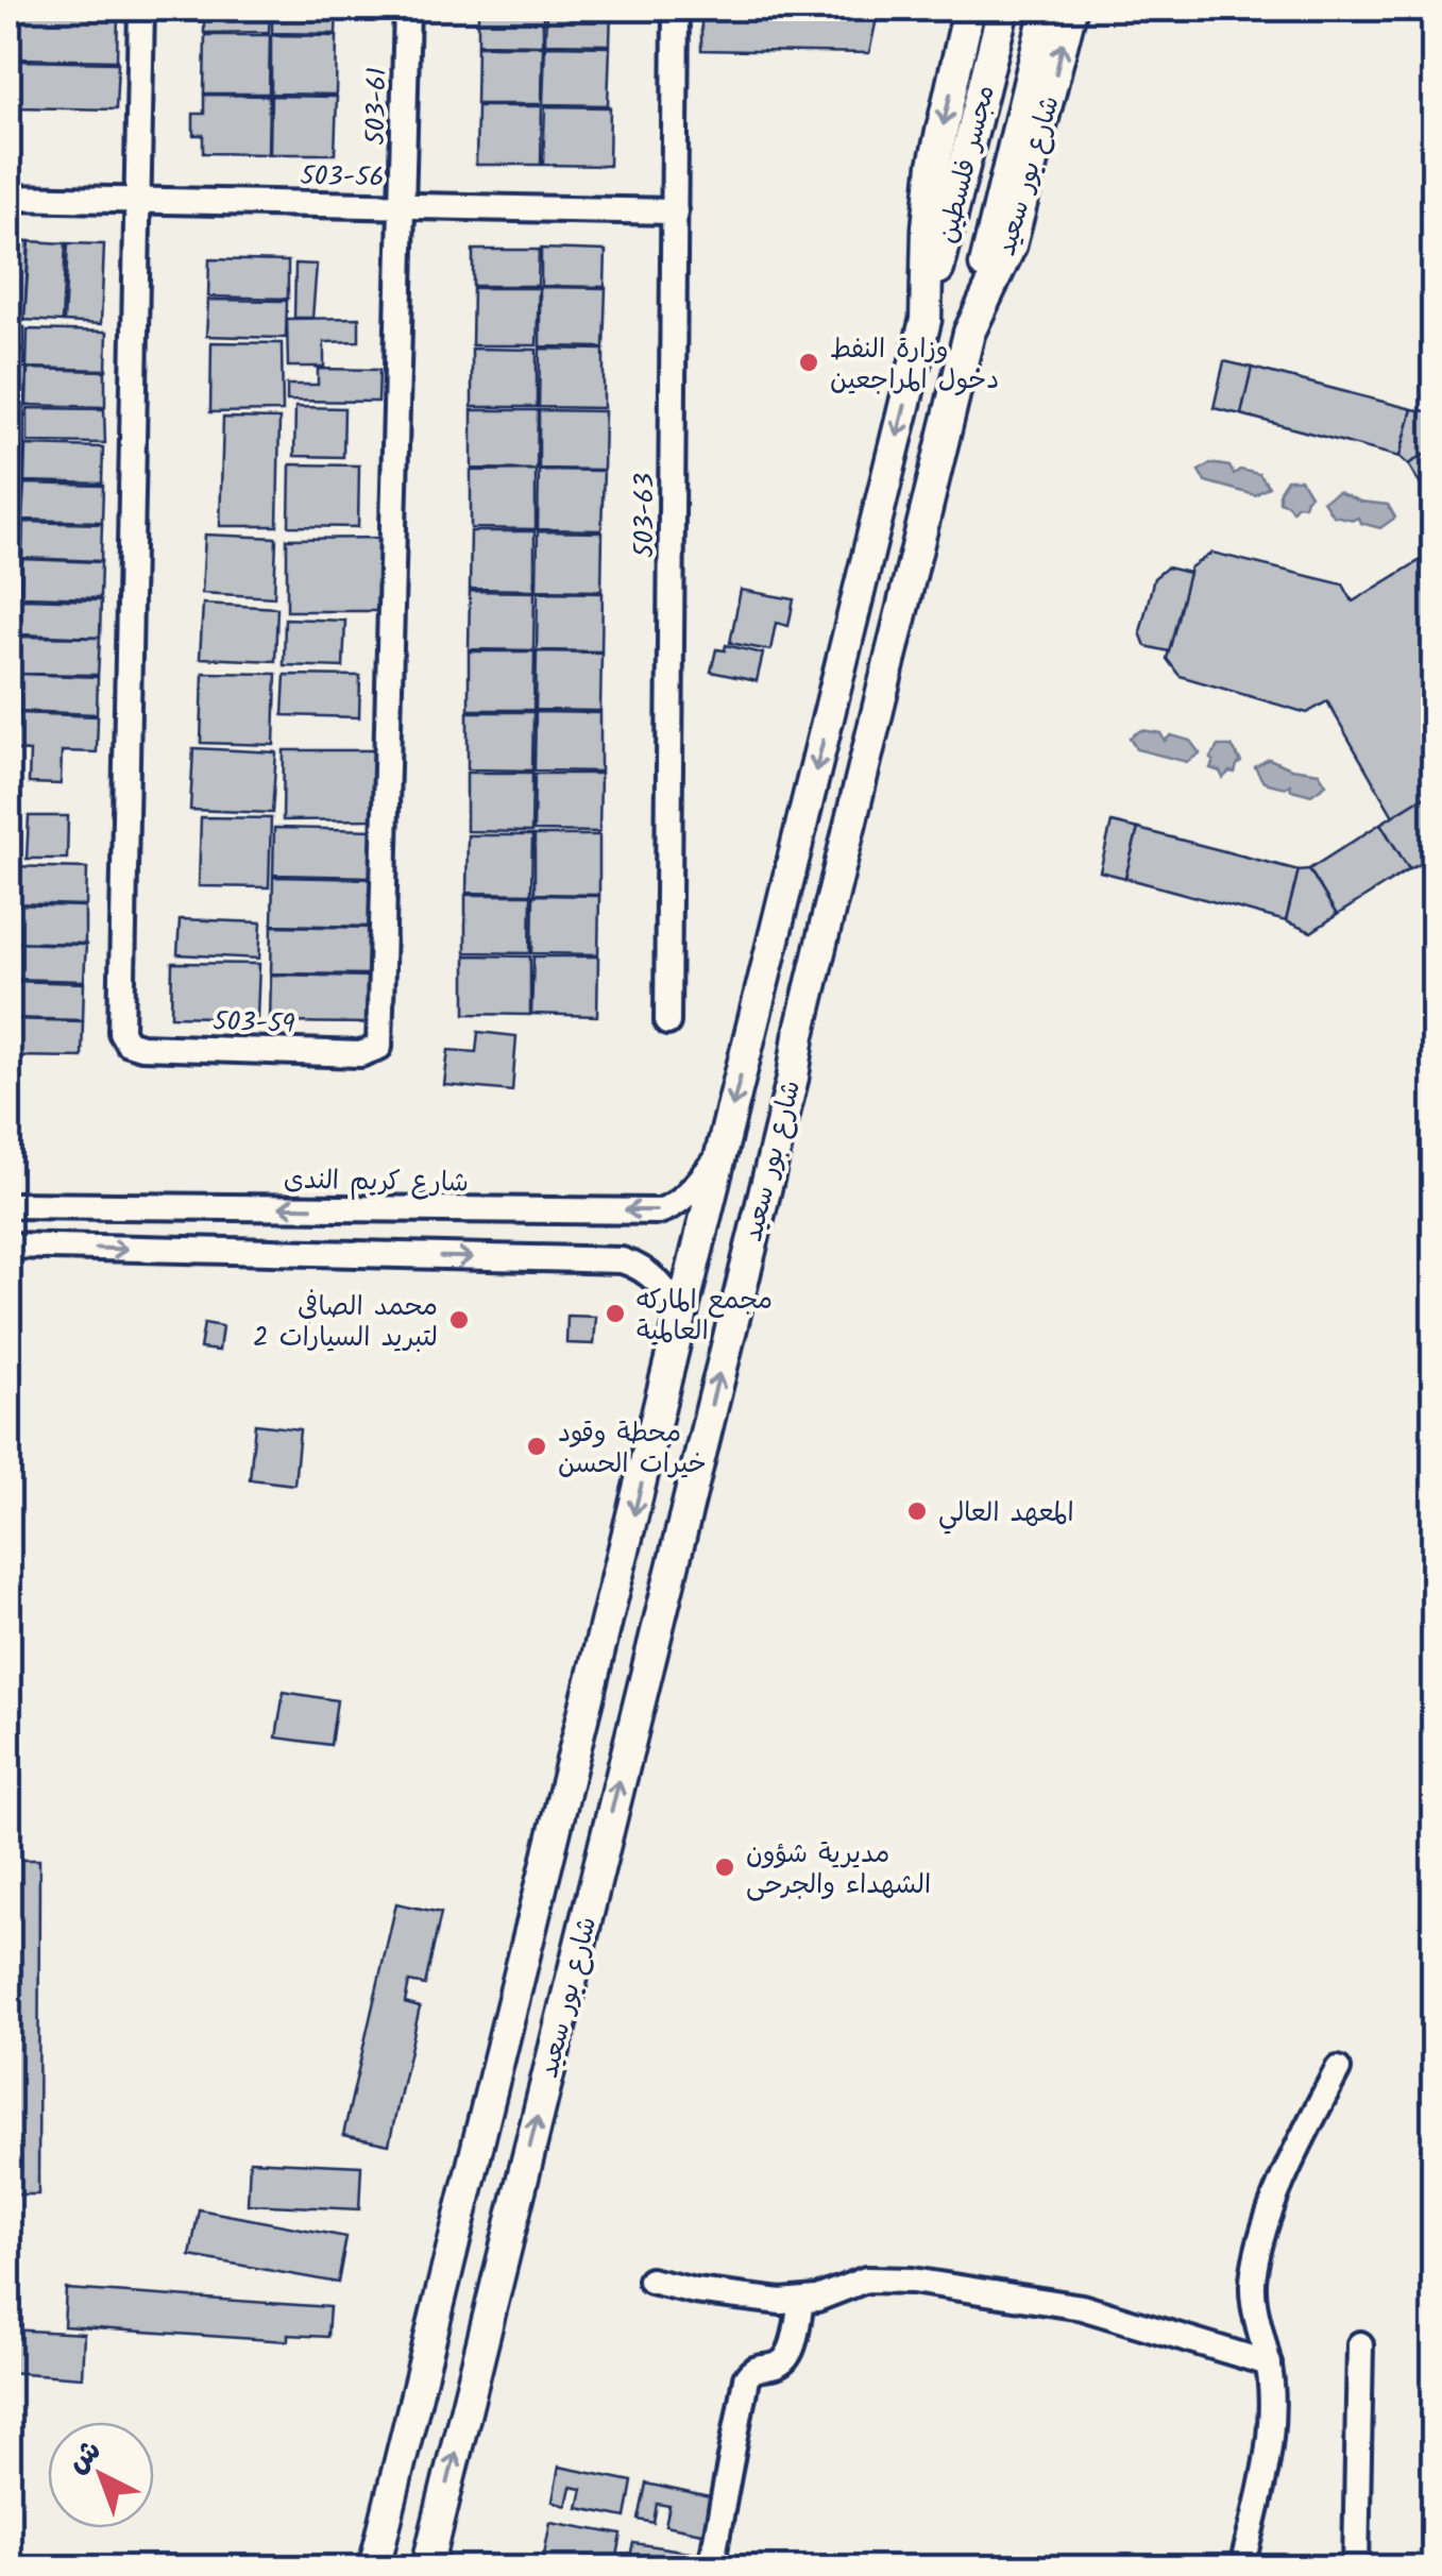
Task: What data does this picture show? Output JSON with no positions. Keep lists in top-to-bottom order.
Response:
{
  "streets": {
    "main road": ["مجسر فلسطين", "شارع بور سعيد"],
    "street": [
      "503-61",
      "503-56",
      "503-63",
      "503-59",
      "شارع كريم الندى"
    ]
  },
  "crossings": [
    ["503-61", "503-56"],
    ["503-61", "503-59"],
    ["مجسر فلسطين", "شارع بور سعيد"],
    ["503-56", "503-63"],
    ["503-56", "503-59"],
    ["شارع بور سعيد", "شارع كريم الندى"]
  ],
  "places": [
    "وزارة النفط دخول المراجعين",
    "مجمع الماركه العالمية",
    "محمد الصافي لتبريد السيارات 2",
    "محطة وقود خيرات الحسن",
    "المعهد العالي",
    "مديرية شؤون الشهداء والجرحى"
  ],
  "north": "top left"
}
